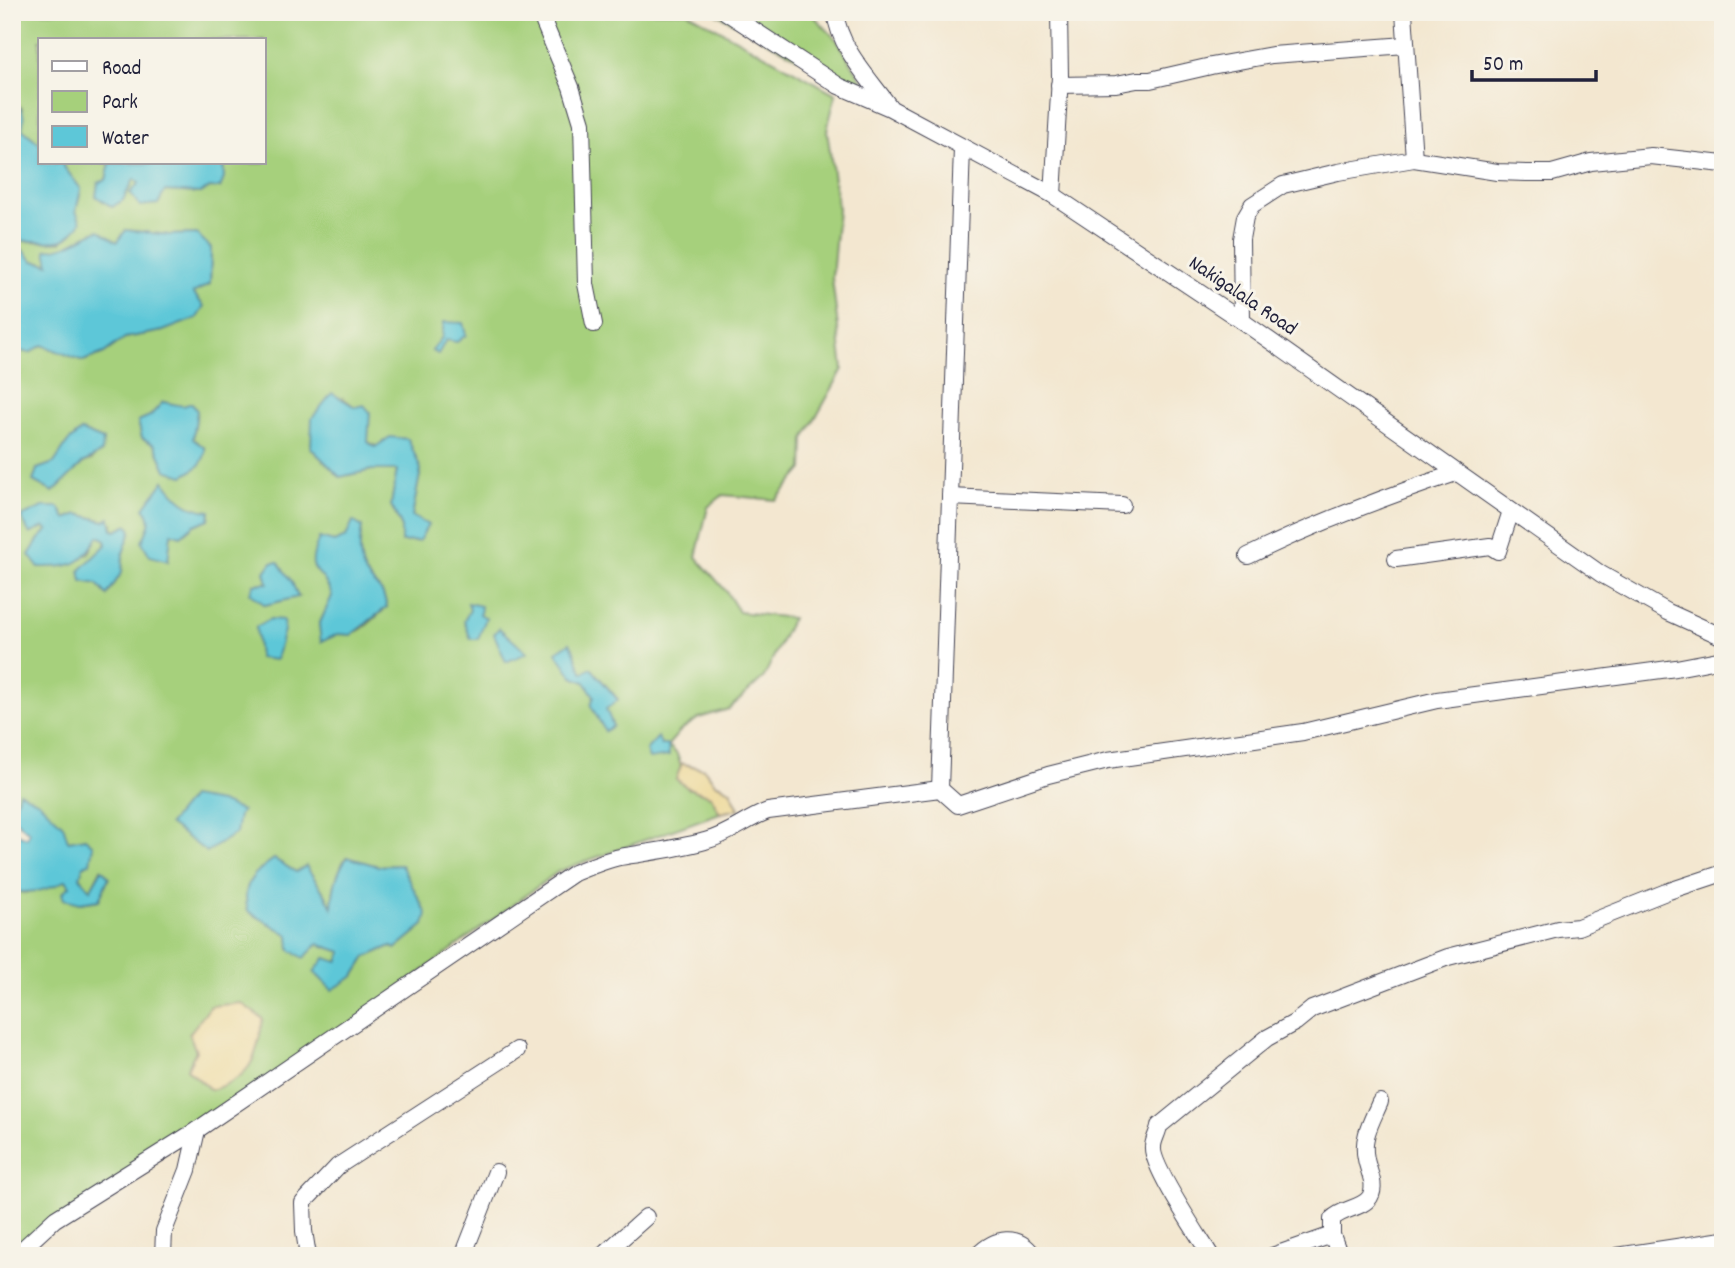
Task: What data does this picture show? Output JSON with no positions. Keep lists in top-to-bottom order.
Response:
{
  "streets": {
    "street": ["Nakigalala Road"]
  },
  "legend": ["Road", "Park", "Water"],
  "scale_bar": "50 m"
}
